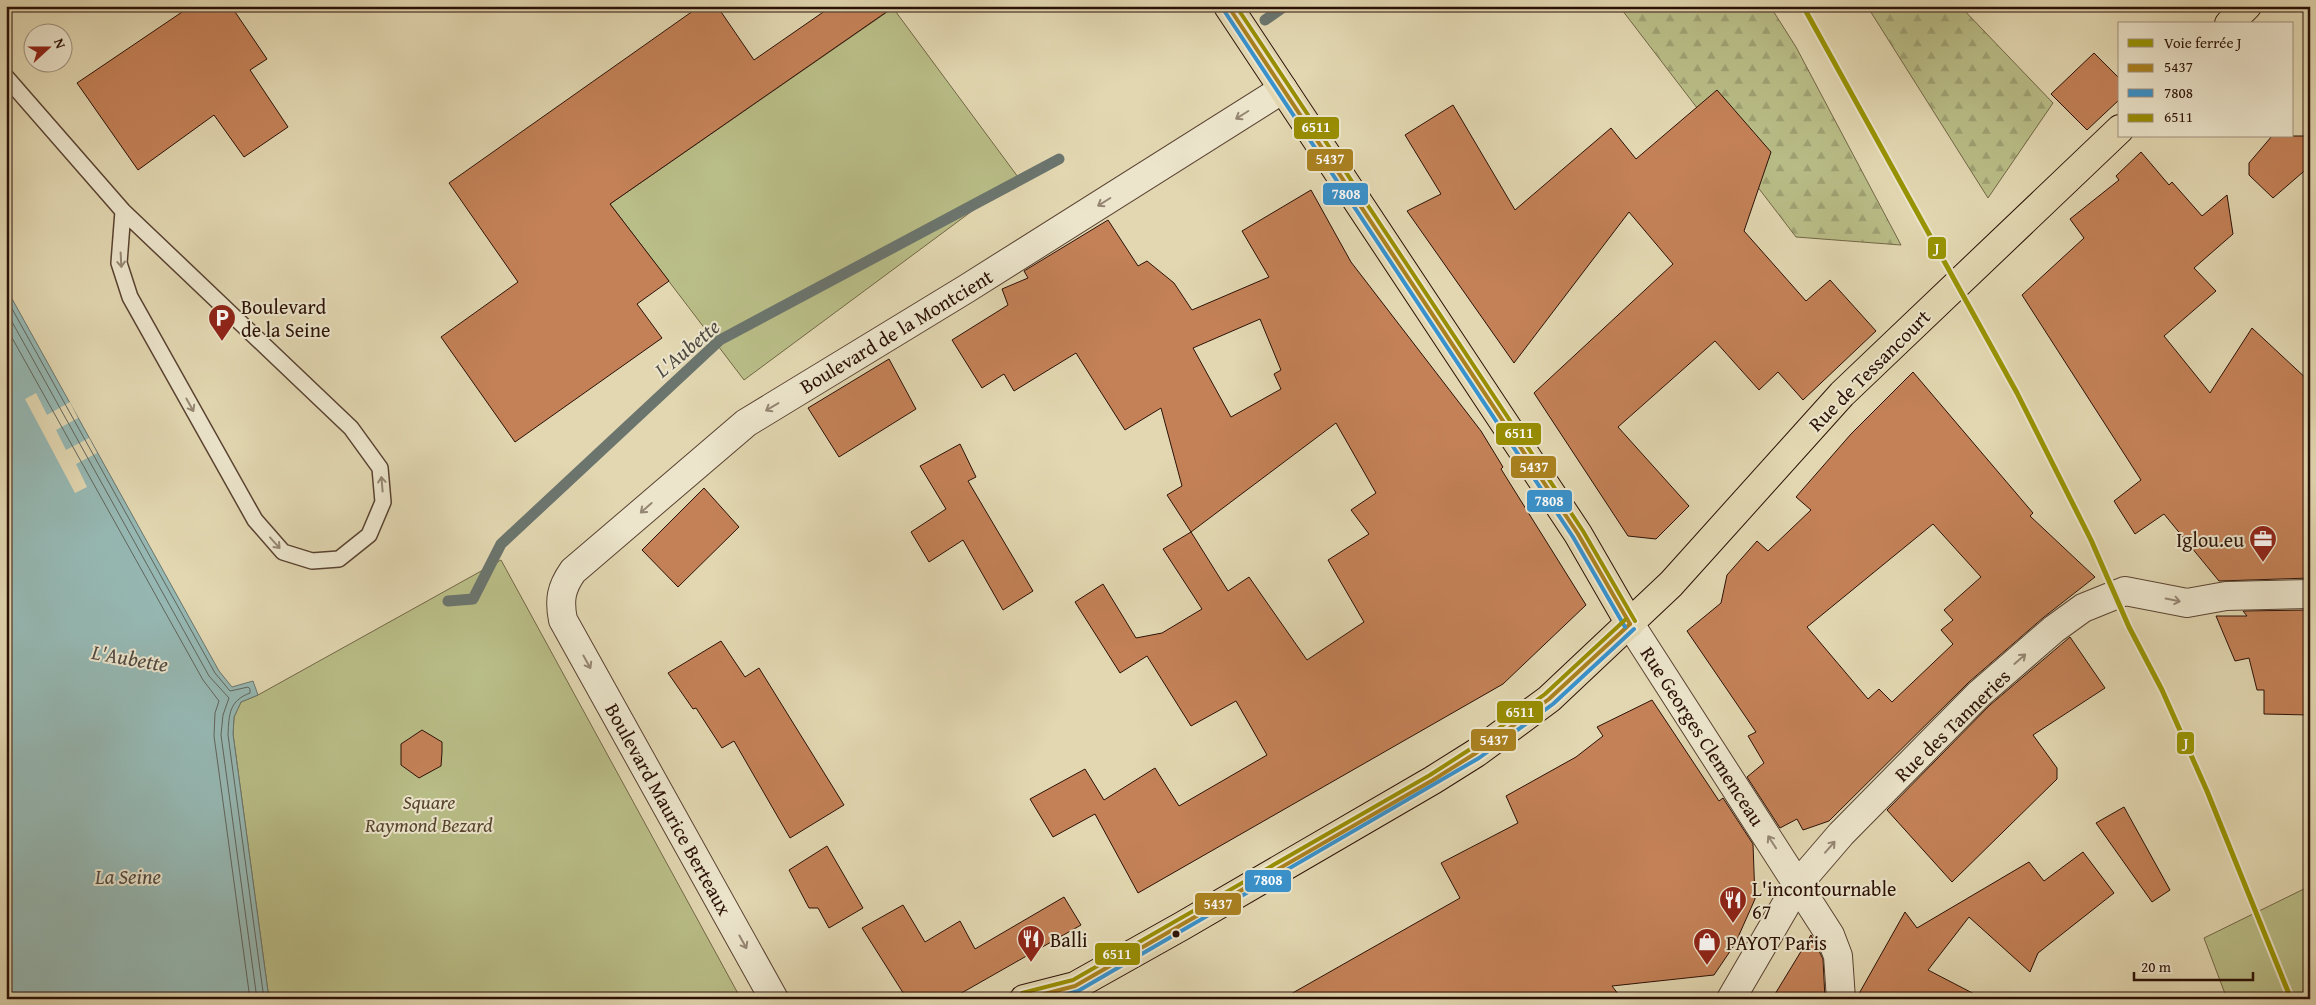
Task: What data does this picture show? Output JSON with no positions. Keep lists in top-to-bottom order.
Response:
{
  "streets": {
    "main road": ["Rue de Tessancourt", "Rue Georges Clemenceau"],
    "street": ["Boulevard de la Montcient", "Rue des Tanneries", "Boulevard Maurice Berteaux"]
  },
  "crossings": [
    ["Boulevard de la Montcient", "Rue Georges Clemenceau"],
    ["Boulevard de la Montcient", "Boulevard Maurice Berteaux"],
    ["Rue de Tessancourt", "Rue Georges Clemenceau"],
    ["Rue des Tanneries", "Rue Georges Clemenceau"]
  ],
  "one_way": ["Boulevard de la Montcient", "Rue des Tanneries", "Boulevard Maurice Berteaux"],
  "water": ["L'Aubette", "La Seine"],
  "parks": ["Square Raymond Bezard"],
  "places": {
    "parking": ["Boulevard de la Seine"],
    "office": ["Iglou.eu"],
    "restaurant": ["L'incontournable 67", "Balli"],
    "shop": ["PAYOT Paris"]
  },
  "lines": [
    "rail line J",
    "transit line 5437",
    "transit line 6511",
    "transit line 7808"
  ],
  "legend": [
    "Voie ferrée J",
    "5437",
    "7808",
    "6511"
  ],
  "scale_bar": "20 m",
  "north": "right"
}
